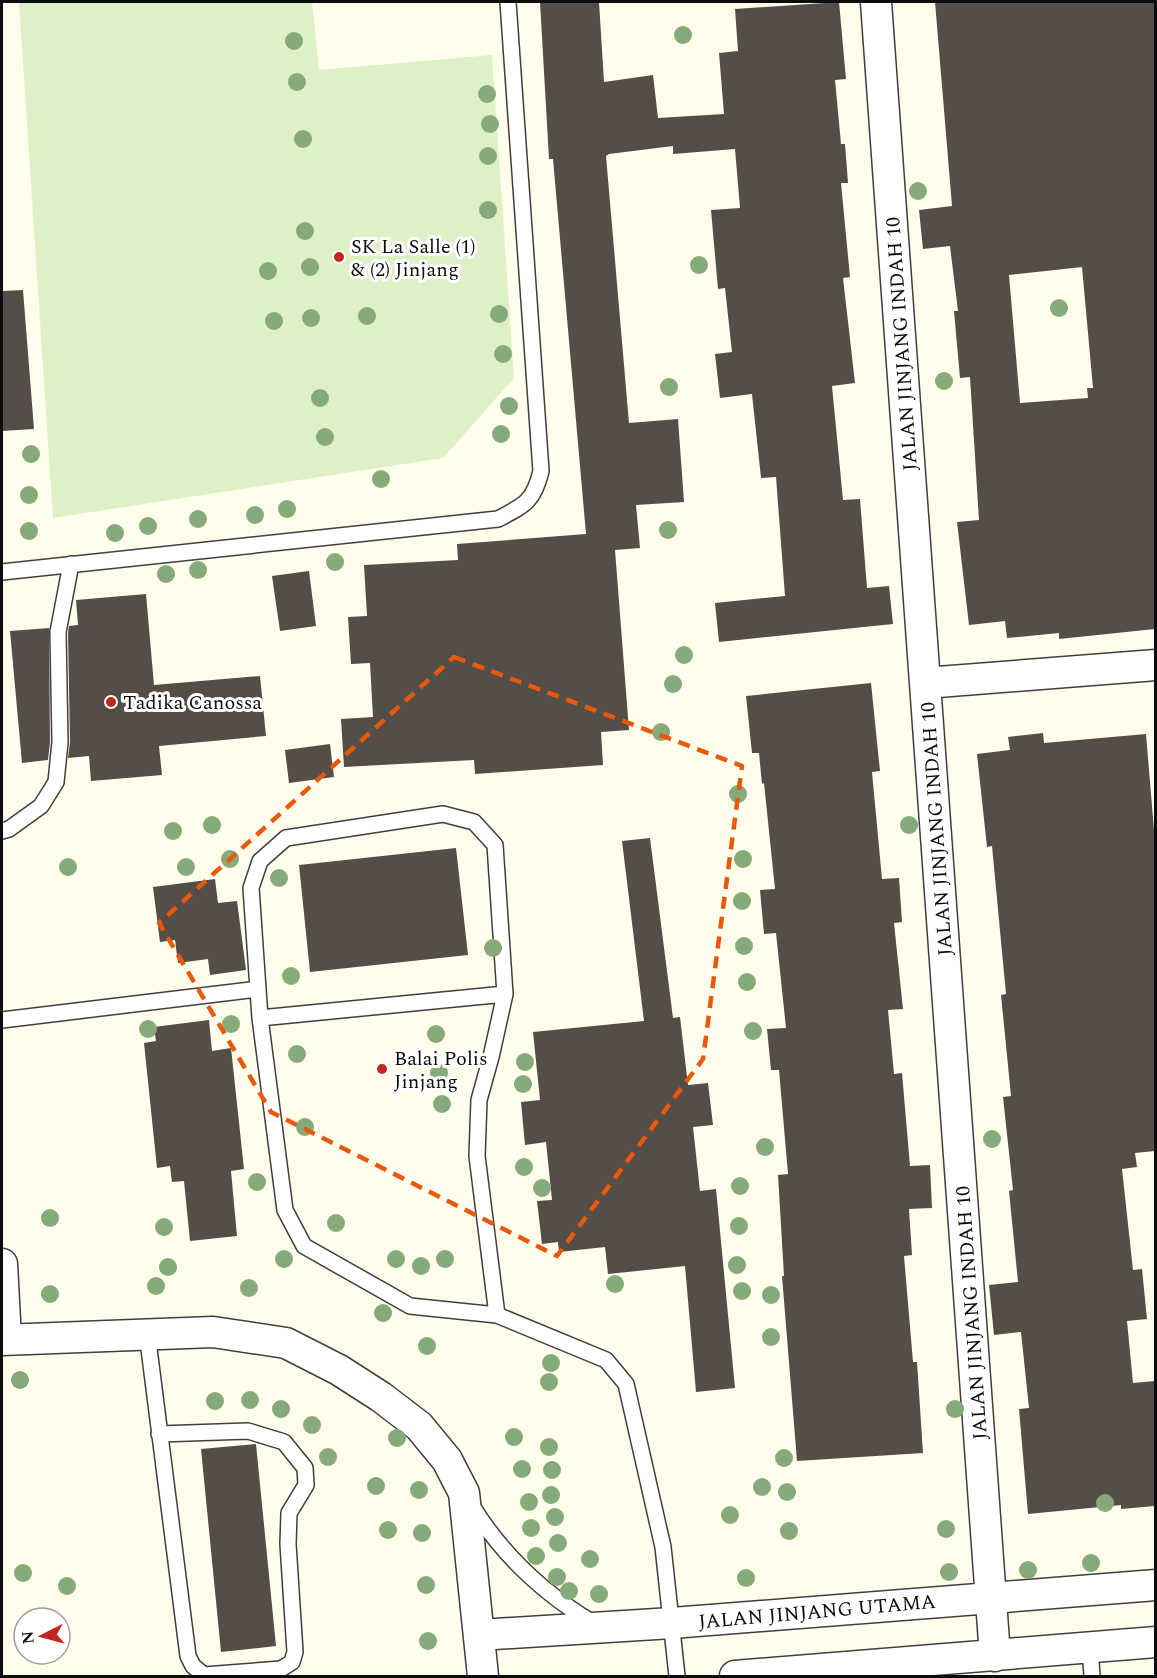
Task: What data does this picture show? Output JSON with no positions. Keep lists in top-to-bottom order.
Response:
{
  "streets": {
    "street": ["JALAN JINJANG INDAH 10", "JALAN JINJANG UTAMA"]
  },
  "crossings": [
    ["JALAN JINJANG INDAH 10", "JALAN JINJANG UTAMA"]
  ],
  "places": ["SK La Salle (1) & (2) Jinjang", "Tadika Canossa", "Balai Polis Jinjang"],
  "north": "left"
}
